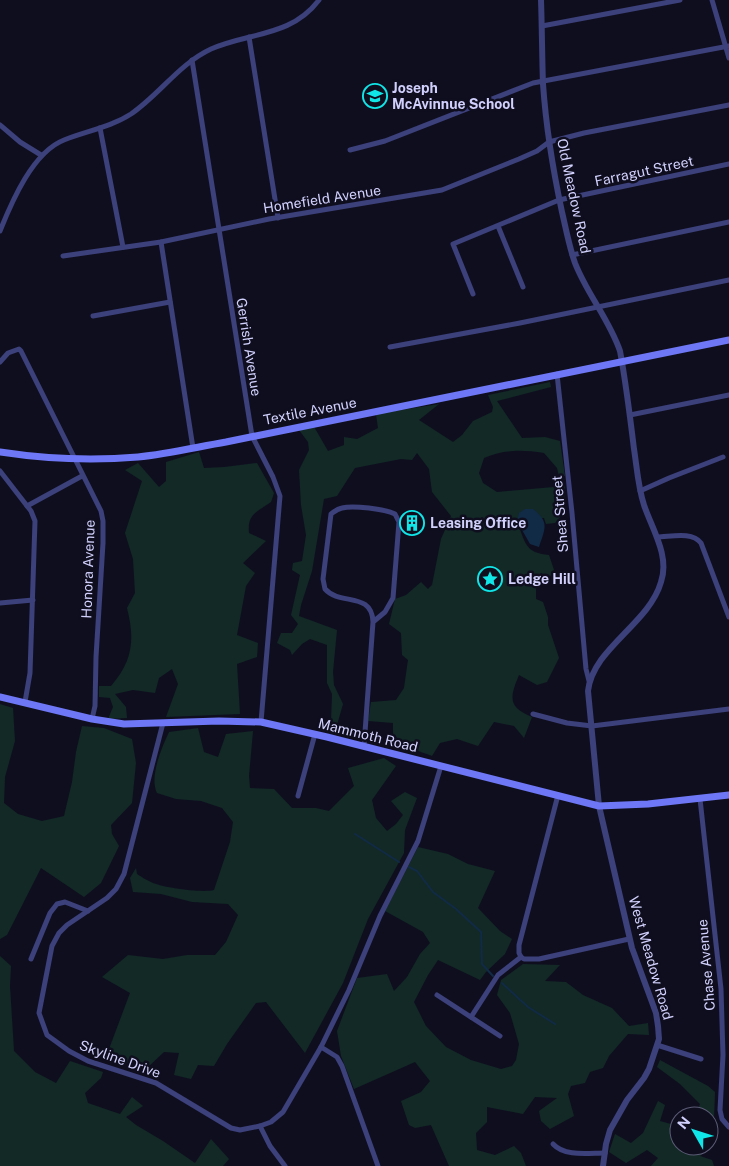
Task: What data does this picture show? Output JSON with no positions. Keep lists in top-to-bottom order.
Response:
{
  "streets": {
    "main road": ["Textile Avenue", "Mammoth Road"],
    "street": [
      "Farragut Street",
      "Old Meadow Road",
      "Homefield Avenue",
      "Gerrish Avenue",
      "Shea Street",
      "Honora Avenue",
      "West Meadow Road",
      "Chase Avenue",
      "Skyline Drive"
    ]
  },
  "crossings": [
    ["Farragut Street", "Old Meadow Road"],
    ["Old Meadow Road", "Homefield Avenue"],
    ["Old Meadow Road", "Textile Avenue"],
    ["Old Meadow Road", "Shea Street"],
    ["Old Meadow Road", "West Meadow Road"],
    ["Homefield Avenue", "Gerrish Avenue"],
    ["Gerrish Avenue", "Textile Avenue"],
    ["Gerrish Avenue", "Mammoth Road"],
    ["Textile Avenue", "Shea Street"],
    ["Textile Avenue", "Honora Avenue"],
    ["Shea Street", "West Meadow Road"],
    ["Honora Avenue", "Mammoth Road"],
    ["Mammoth Road", "West Meadow Road"],
    ["Mammoth Road", "Chase Avenue"],
    ["Mammoth Road", "Skyline Drive"]
  ],
  "places": {
    "school or university": ["Joseph McAvinnue School"],
    "building": ["Leasing Office"],
    "place": ["Ledge Hill"]
  },
  "north": "top left"
}
